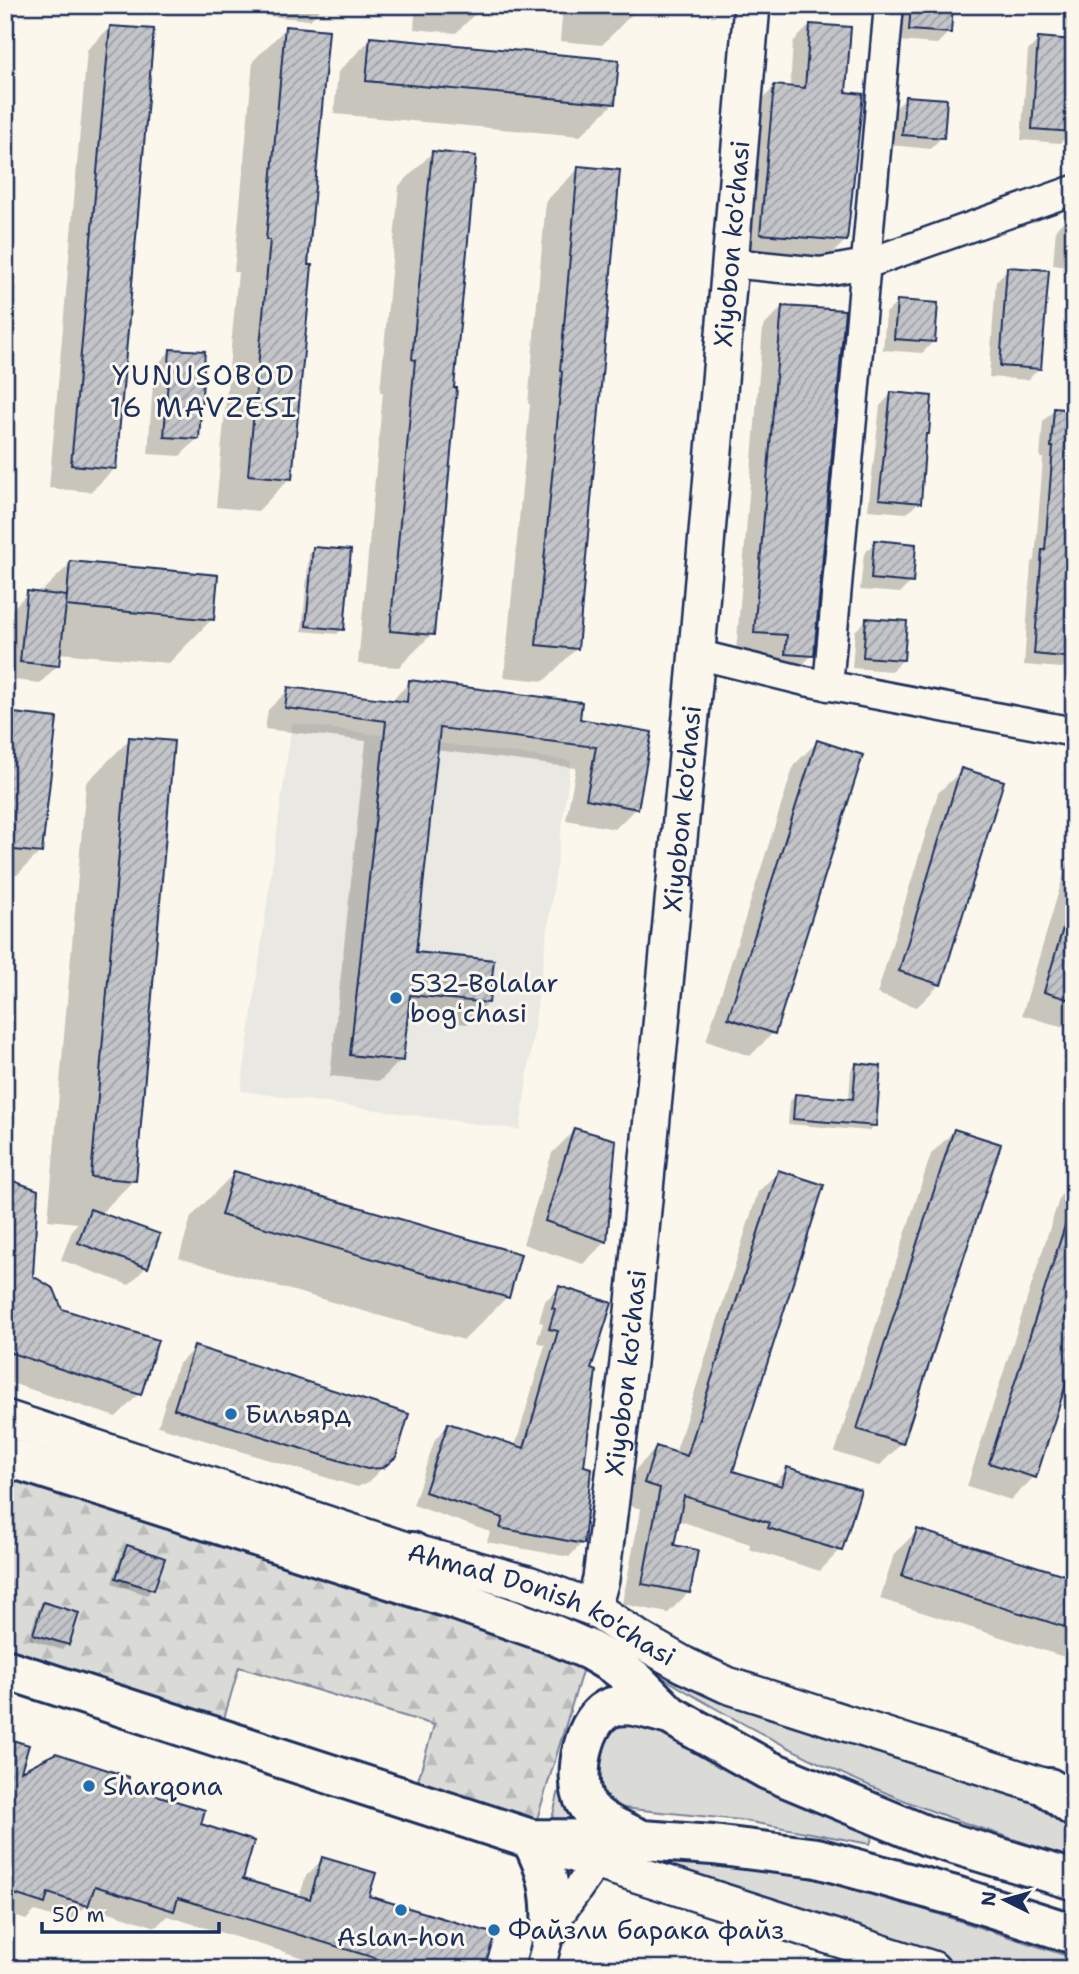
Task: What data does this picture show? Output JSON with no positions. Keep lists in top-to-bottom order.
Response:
{
  "streets": {
    "main road": ["Ahmad Donish ko'chasi"],
    "street": ["Xiyobon ko'chasi"]
  },
  "crossings": [
    ["Xiyobon ko'chasi", "Ahmad Donish ko'chasi"]
  ],
  "districts": ["YUNUSOBOD 16 MAVZESI"],
  "places": [
    "532-Bolalar bogʻchasi",
    "Бильярд",
    "Sharqona",
    "Aslan-hon",
    "Файзли барака файз"
  ],
  "scale_bar": "50 m",
  "north": "left"
}
